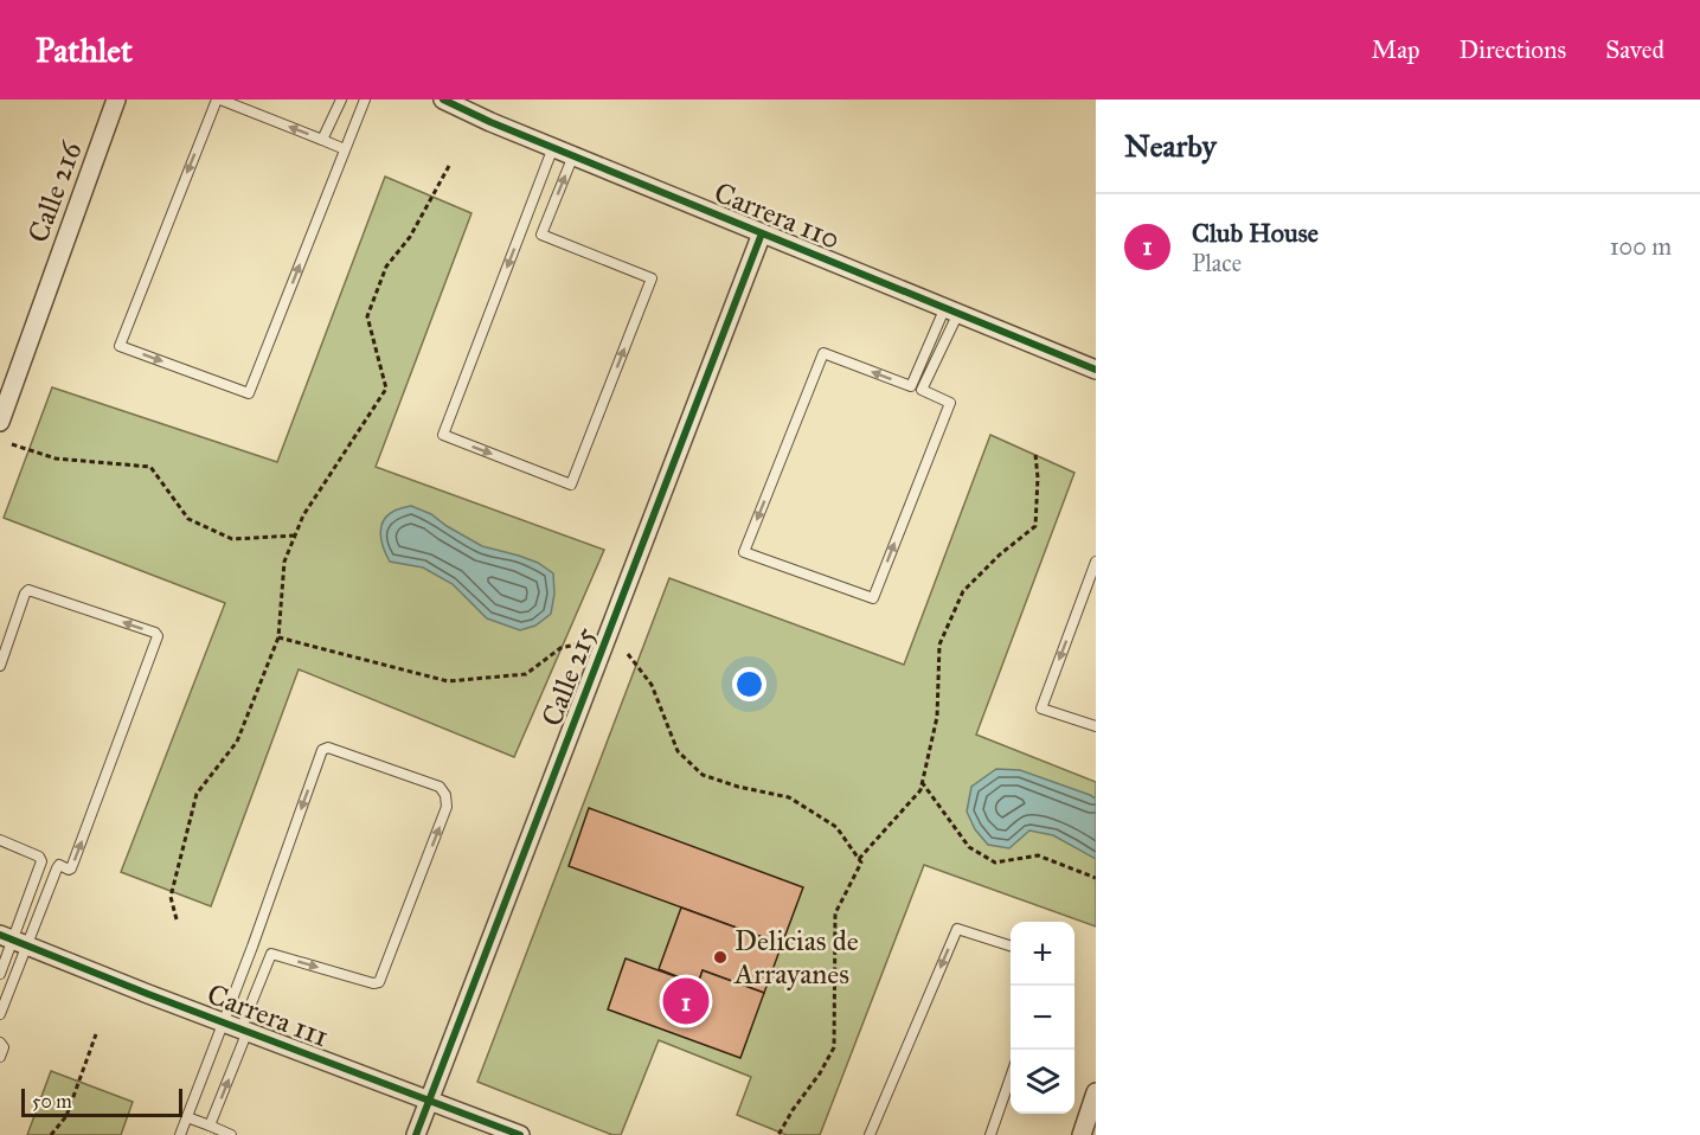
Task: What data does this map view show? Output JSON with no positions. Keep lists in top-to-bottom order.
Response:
{
  "streets": {
    "street": [
      "Calle 216",
      "Carrera 110",
      "Calle 215",
      "Carrera 111"
    ]
  },
  "crossings": [
    ["Carrera 110", "Calle 215"],
    ["Calle 215", "Carrera 111"]
  ],
  "places": ["Delicias de Arrayanes"],
  "scale_bar": "50 m",
  "page": {
    "header": "Pathlet",
    "nav": ["Map", "Directions", "Saved"],
    "heading": "Nearby",
    "list": [
      {
        "mark": "1",
        "name": "Club House",
        "note": "Place",
        "value": "100 m"
      }
    ],
    "map_buttons": ["+", "−"],
    "pins": "1",
    "scale": "50 m"
  }
}
